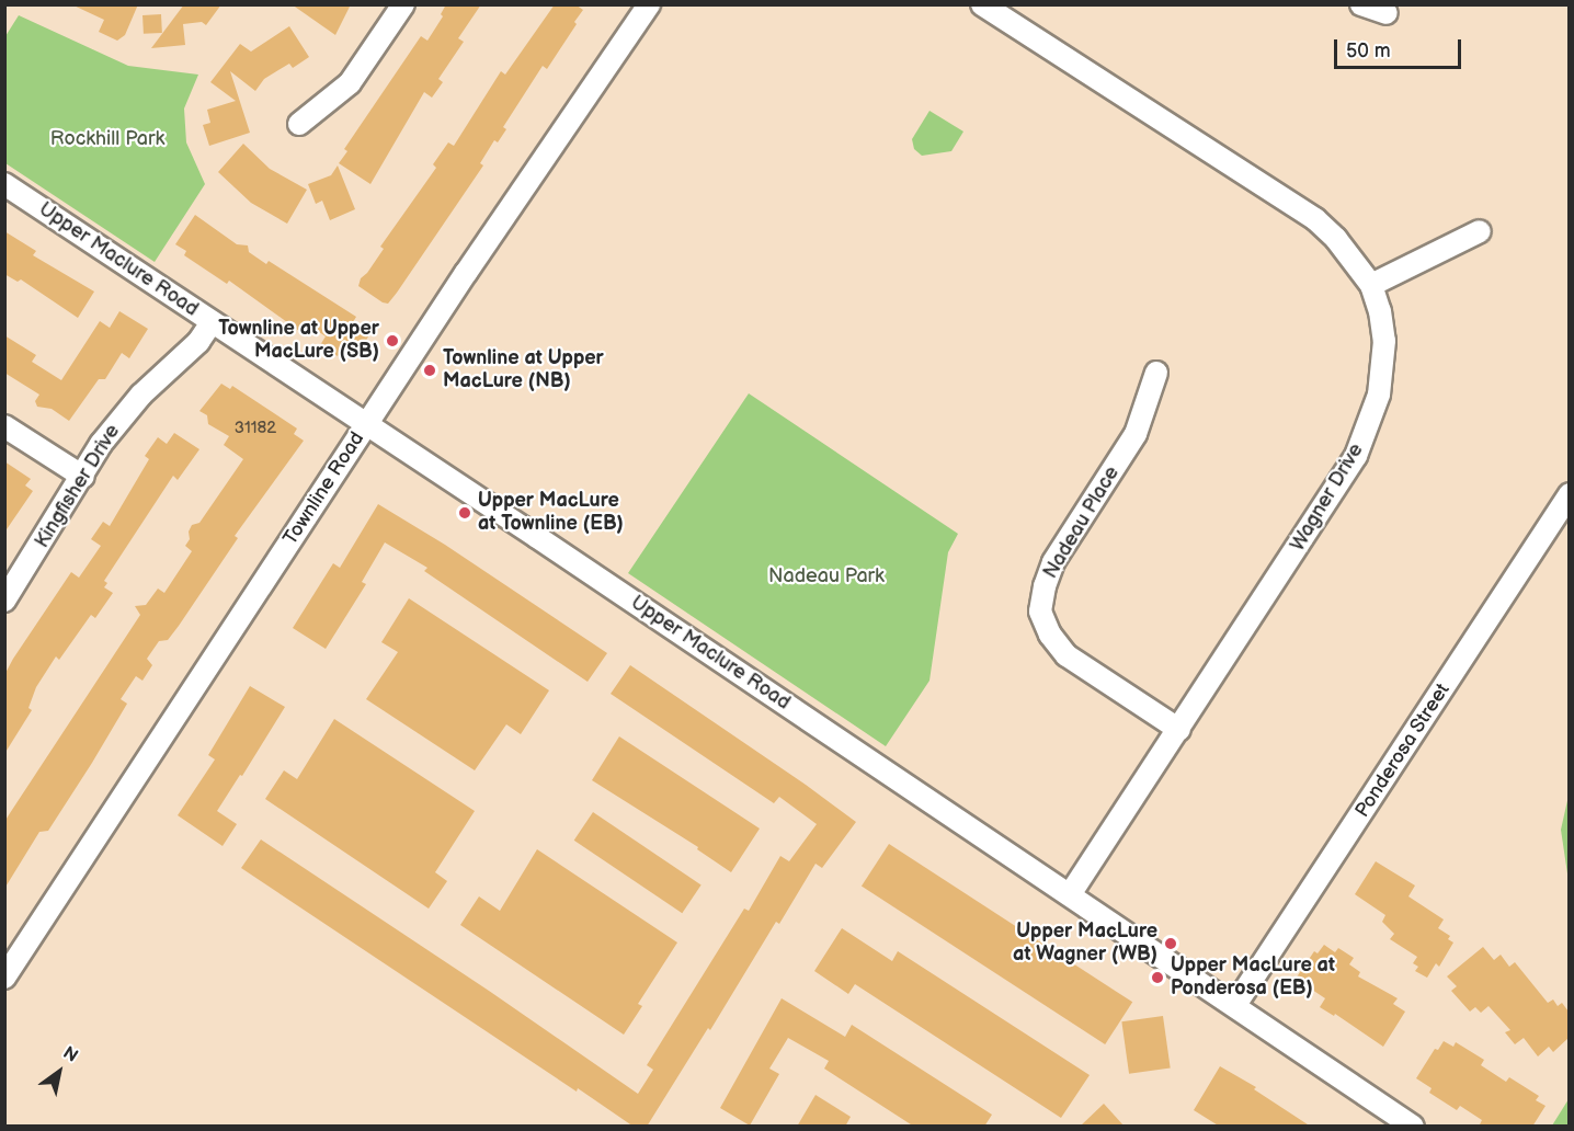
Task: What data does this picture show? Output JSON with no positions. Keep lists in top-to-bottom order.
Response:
{
  "streets": {
    "street": [
      "Upper Maclure Road",
      "Kingfisher Drive",
      "Townline Road",
      "Wagner Drive",
      "Nadeau Place",
      "Ponderosa Street"
    ]
  },
  "crossings": [
    ["Upper Maclure Road", "Kingfisher Drive"],
    ["Upper Maclure Road", "Townline Road"],
    ["Upper Maclure Road", "Wagner Drive"],
    ["Upper Maclure Road", "Ponderosa Street"],
    ["Wagner Drive", "Nadeau Place"]
  ],
  "parks": ["Rockhill Park", "Nadeau Park"],
  "places": [
    "Townline at Upper MacLure (SB)",
    "Townline at Upper MacLure (NB)",
    "Upper MacLure at Townline (EB)",
    "Upper MacLure at Wagner (WB)",
    "Upper MacLure at Ponderosa (EB)"
  ],
  "house_numbers": ["31182"],
  "scale_bar": "50 m",
  "north": "top right"
}
